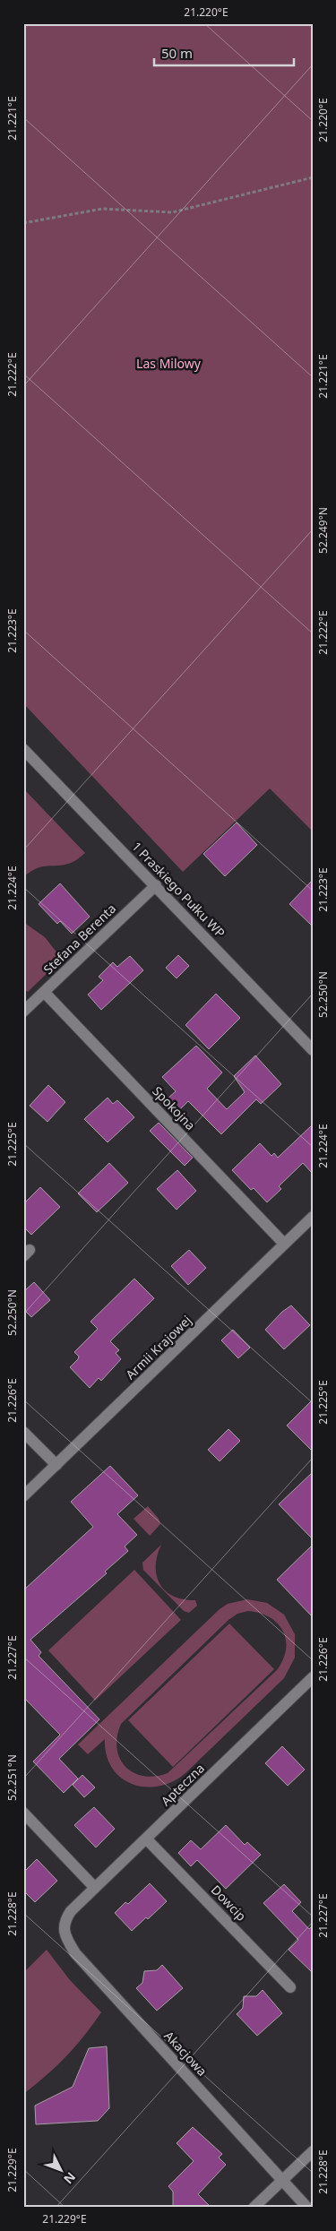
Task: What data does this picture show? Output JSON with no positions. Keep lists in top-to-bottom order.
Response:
{
  "streets": {
    "street": [
      "1 Praskiego Pułku WP",
      "Stefana Berenta",
      "Spokojna",
      "Armii Krajowej",
      "Apteczna",
      "Dowcip",
      "Akacjowa"
    ]
  },
  "crossings": [
    ["1 Praskiego Pułku WP", "Stefana Berenta"],
    ["Stefana Berenta", "Spokojna"],
    ["Spokojna", "Armii Krajowej"],
    ["Apteczna", "Dowcip"],
    ["Apteczna", "Akacjowa"]
  ],
  "parks": ["Las Milowy"],
  "scale_bar": "50 m",
  "north": "bottom right",
  "coordinates": [
    "21.220°E",
    "21.221°E",
    "21.222°E",
    "52.249°N",
    "21.223°E",
    "21.224°E",
    "52.250°N",
    "21.225°E",
    "21.226°E",
    "21.227°E",
    "52.251°N",
    "21.228°E",
    "21.229°E"
  ]
}
